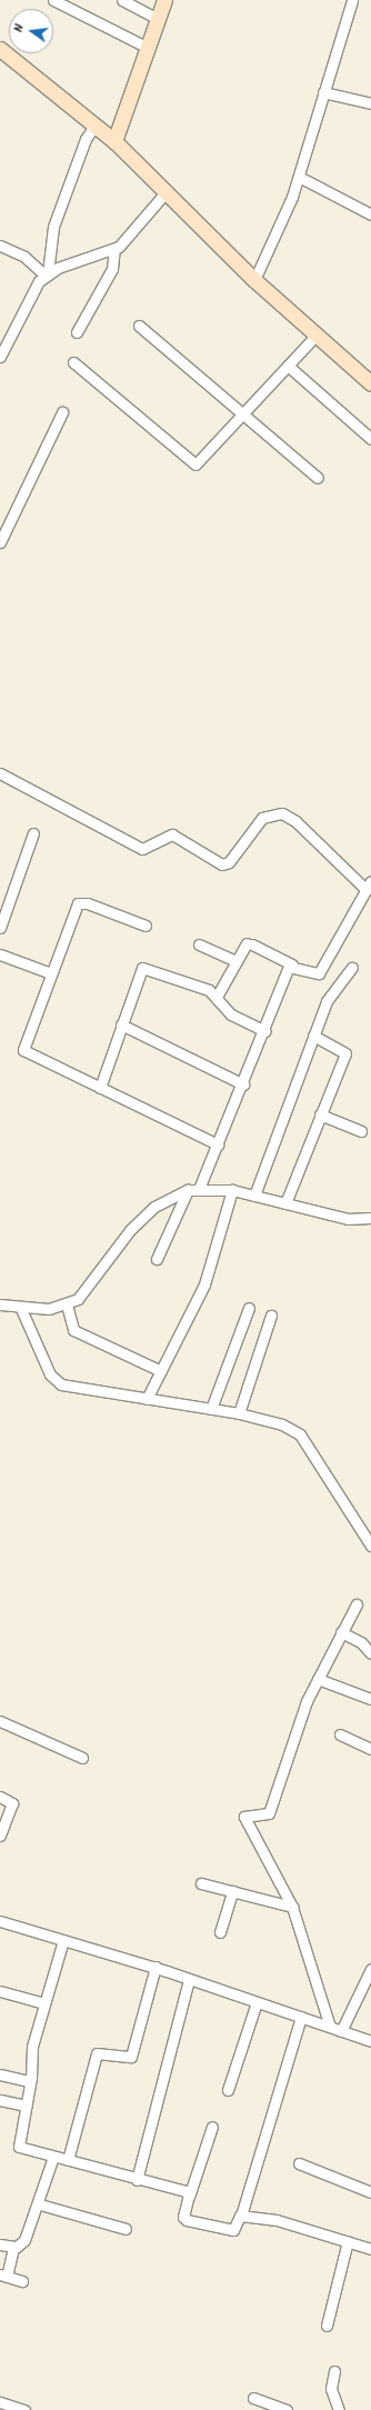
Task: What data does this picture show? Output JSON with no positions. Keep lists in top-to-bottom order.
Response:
{
  "north": "left"
}
